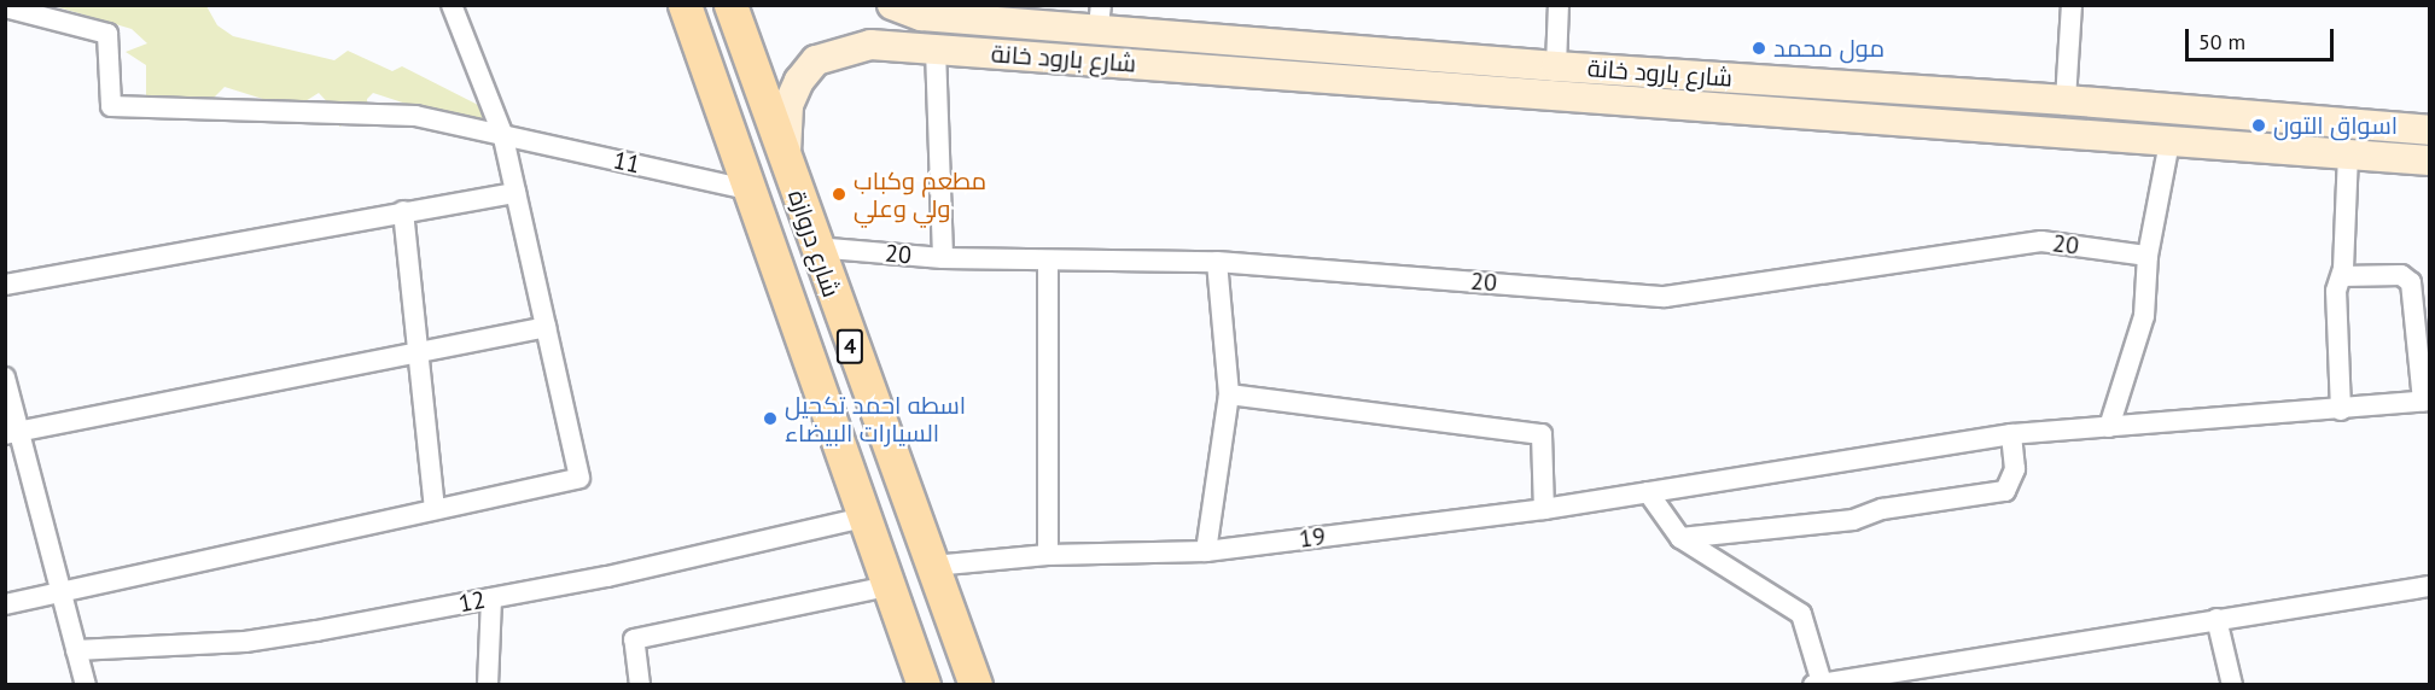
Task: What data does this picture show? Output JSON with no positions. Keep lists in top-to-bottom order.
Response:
{
  "streets": {
    "main road": ["شارع بارود خانة", "شارع دروازة", "4"],
    "street": [
      "11",
      "20",
      "19",
      "12"
    ]
  },
  "crossings": [
    ["شارع بارود خانة", "شارع دروازة"],
    ["11", "شارع دروازة"],
    ["شارع دروازة", "20"],
    ["شارع دروازة", "19"],
    ["شارع دروازة", "12"]
  ],
  "places": [
    "مول محمد",
    "اسواق التون",
    "مطعم وكباب ولي وعلي",
    "اسطه احمد تكحيل السيارات البيضاء"
  ],
  "scale_bar": "50 m"
}
